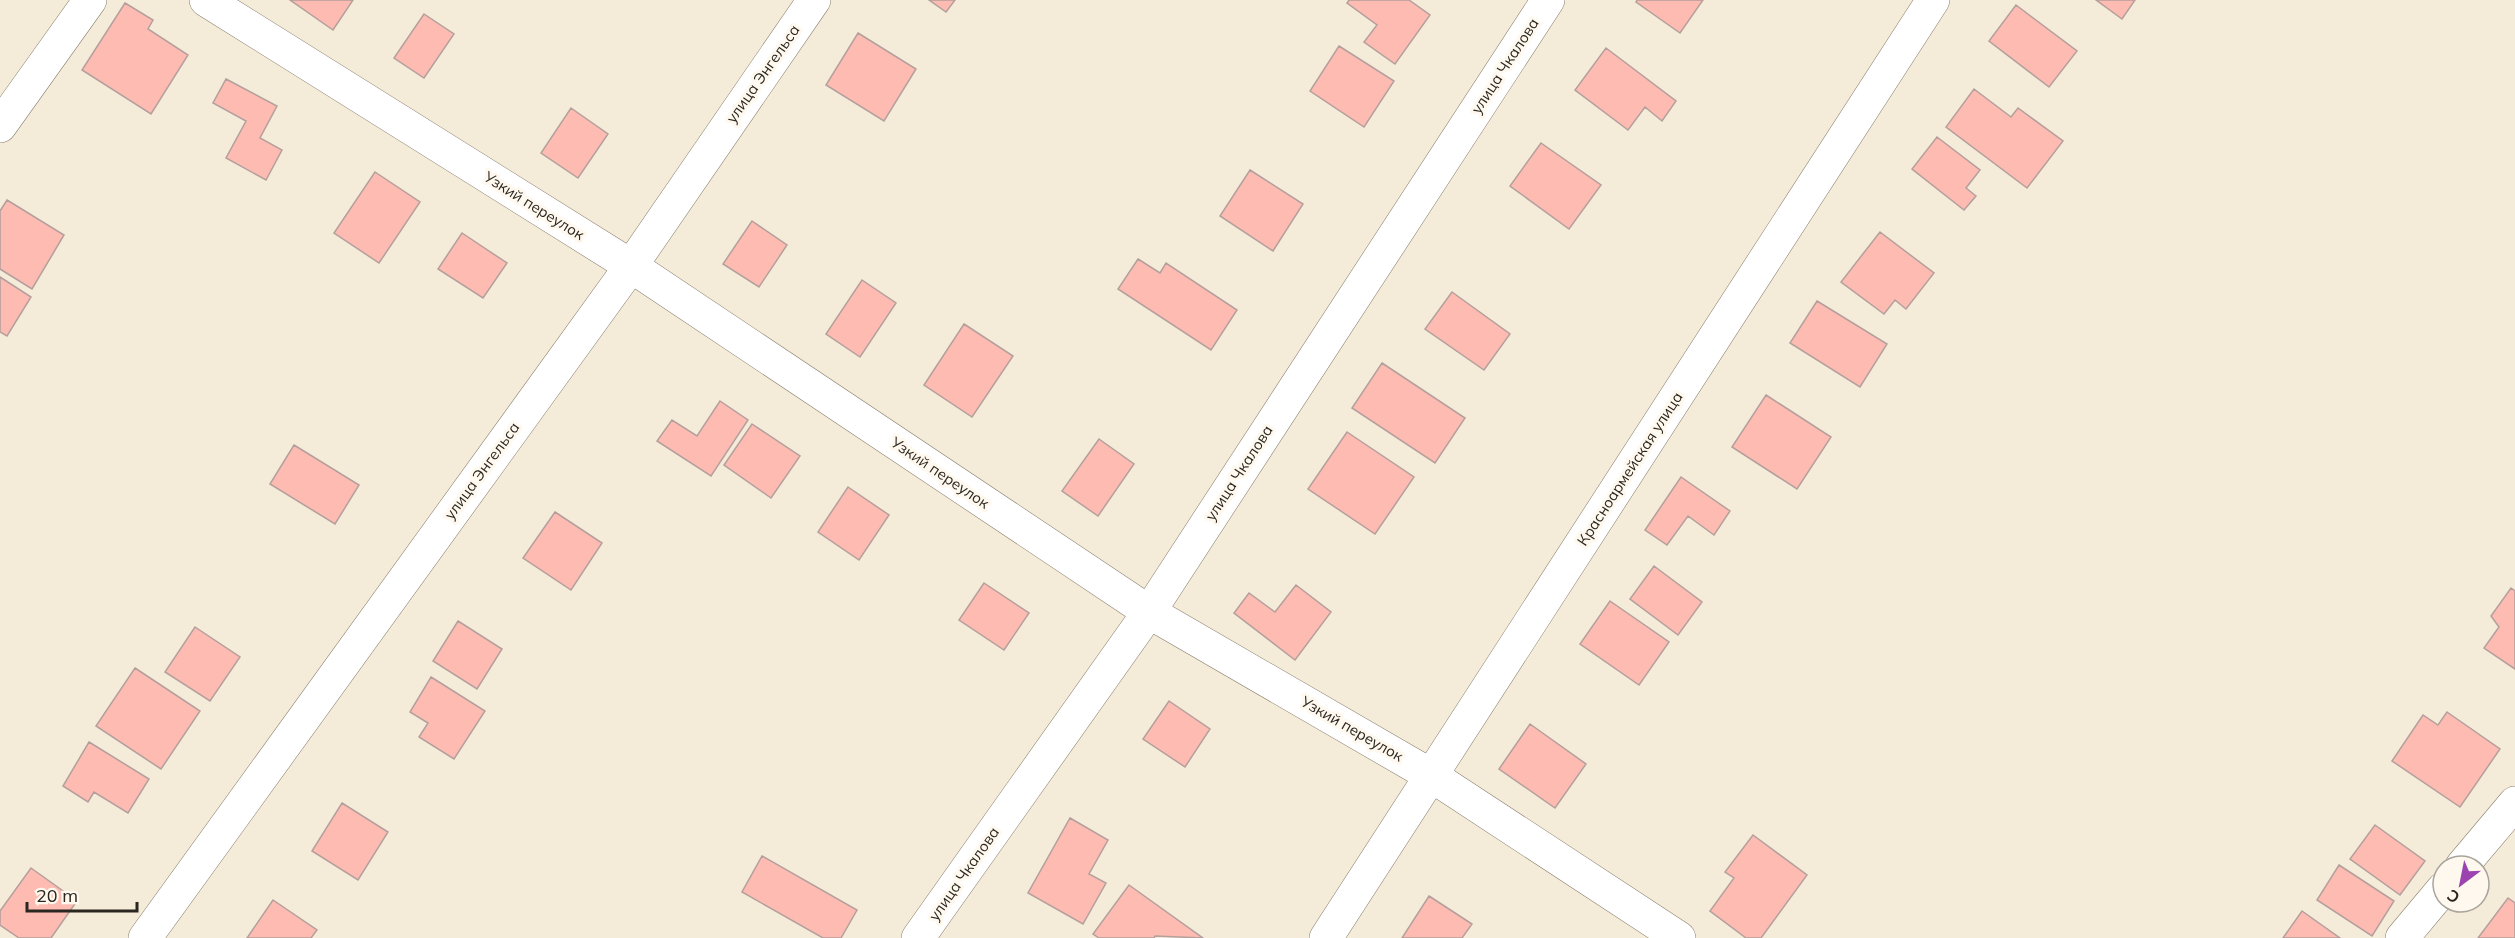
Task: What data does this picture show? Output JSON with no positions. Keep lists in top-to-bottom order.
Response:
{
  "streets": {
    "street": [
      "улица Чкалова",
      "улица Энгельса",
      "Узкий переулок",
      "Красноармейская улица"
    ]
  },
  "crossings": [
    ["улица Чкалова", "Узкий переулок"],
    ["улица Энгельса", "Узкий переулок"],
    ["Узкий переулок", "Красноармейская улица"]
  ],
  "scale_bar": "20 m",
  "north": "bottom left"
}
